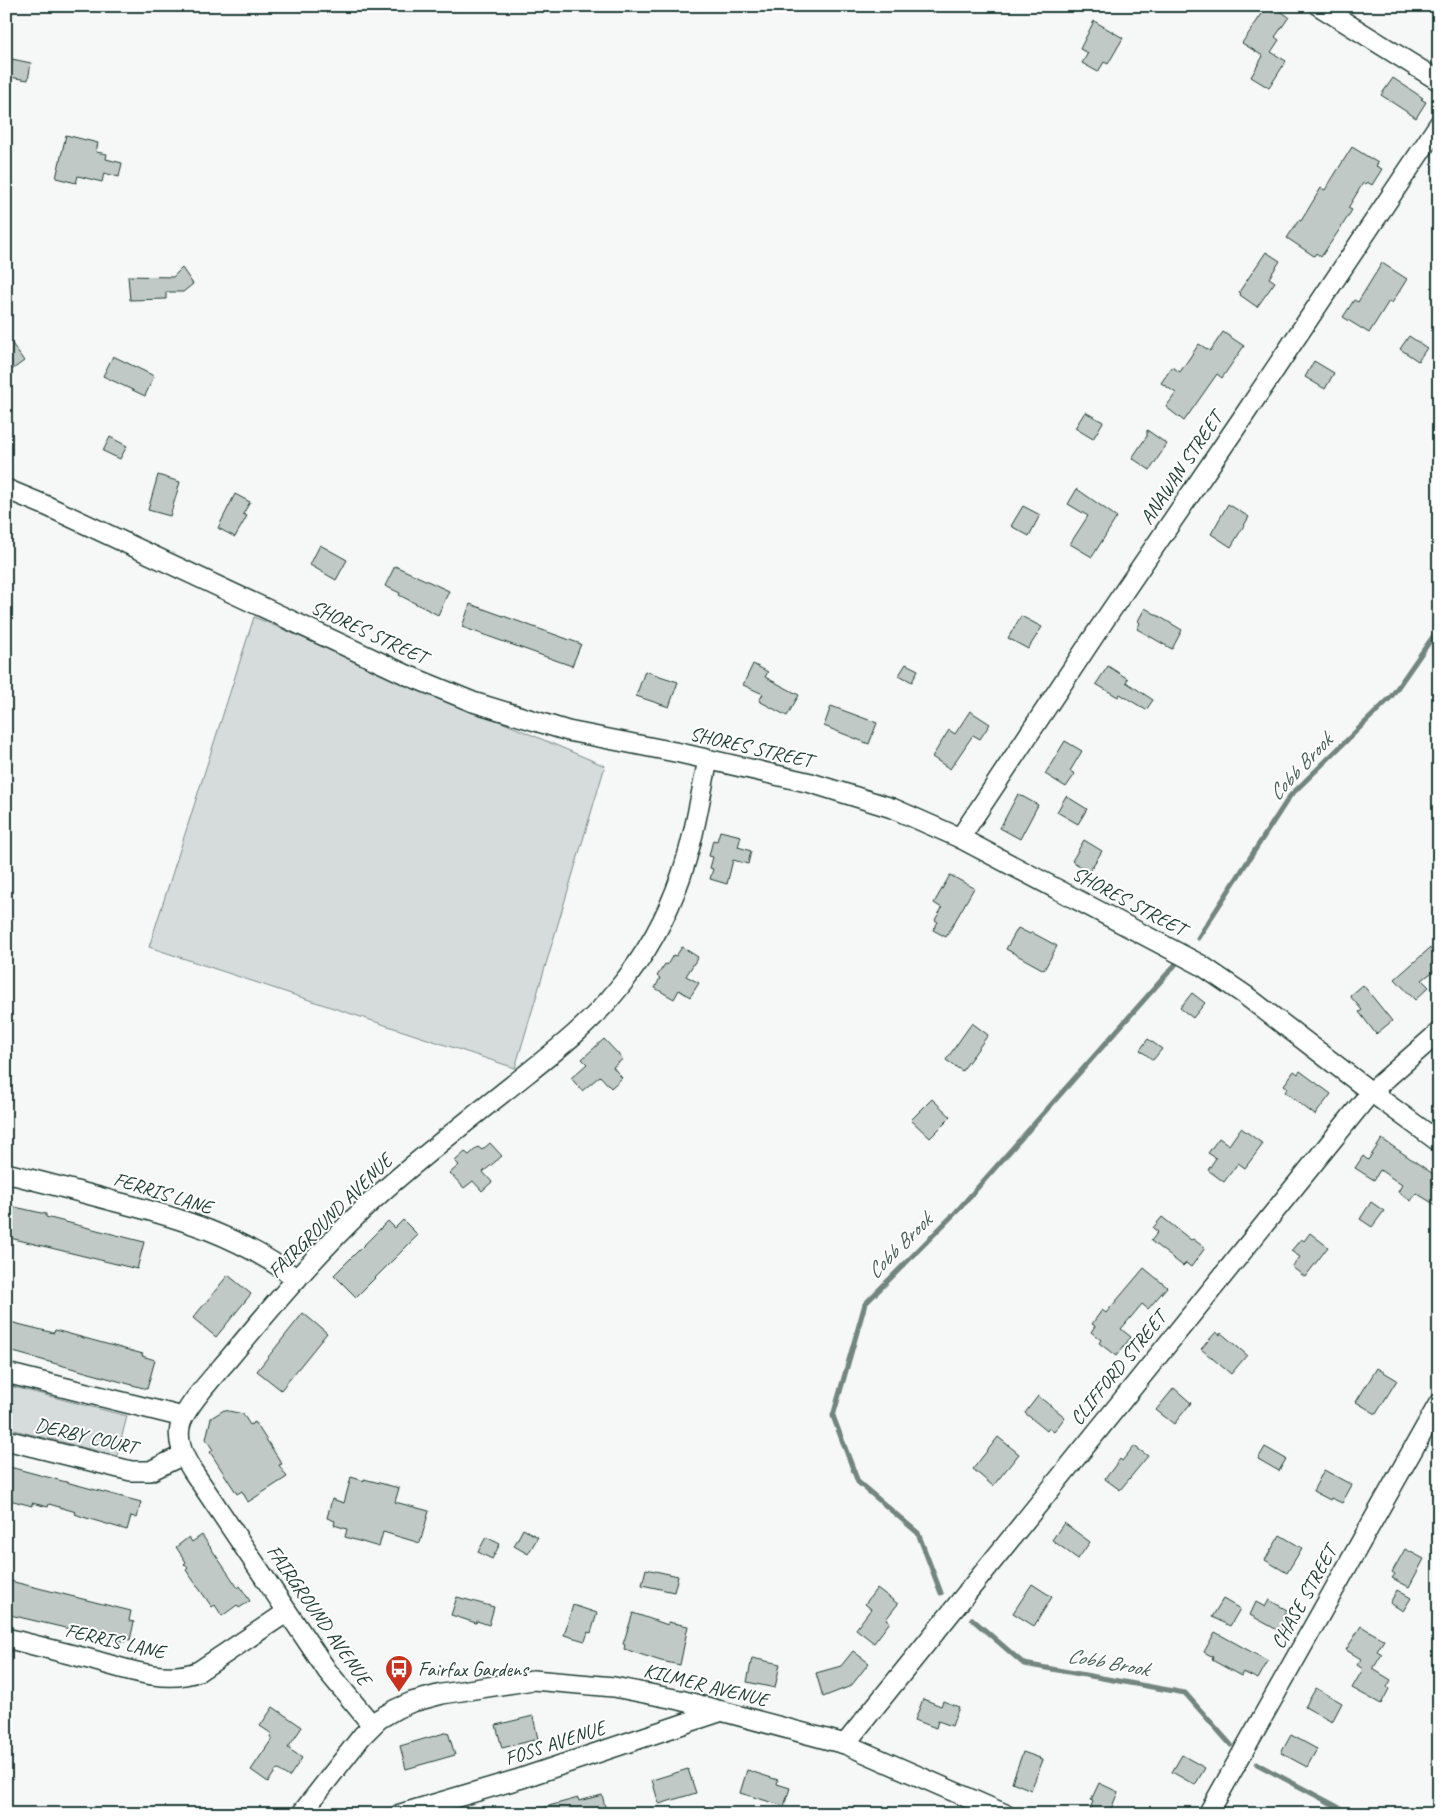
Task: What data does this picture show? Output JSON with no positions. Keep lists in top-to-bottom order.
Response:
{
  "streets": {
    "street": [
      "ANAWAN STREET",
      "SHORES STREET",
      "FERRIS LANE",
      "FAIRGROUND AVENUE",
      "CLIFFORD STREET",
      "DERBY COURT",
      "CHASE STREET",
      "KILMER AVENUE",
      "FOSS AVENUE"
    ]
  },
  "crossings": [
    ["ANAWAN STREET", "SHORES STREET"],
    ["SHORES STREET", "FAIRGROUND AVENUE"],
    ["SHORES STREET", "CLIFFORD STREET"],
    ["FERRIS LANE", "FAIRGROUND AVENUE"],
    ["FAIRGROUND AVENUE", "DERBY COURT"],
    ["FAIRGROUND AVENUE", "KILMER AVENUE"],
    ["CLIFFORD STREET", "KILMER AVENUE"],
    ["KILMER AVENUE", "FOSS AVENUE"]
  ],
  "water": ["Cobb Brook"],
  "places": {
    "bus stop": ["Fairfax Gardens"]
  }
}
